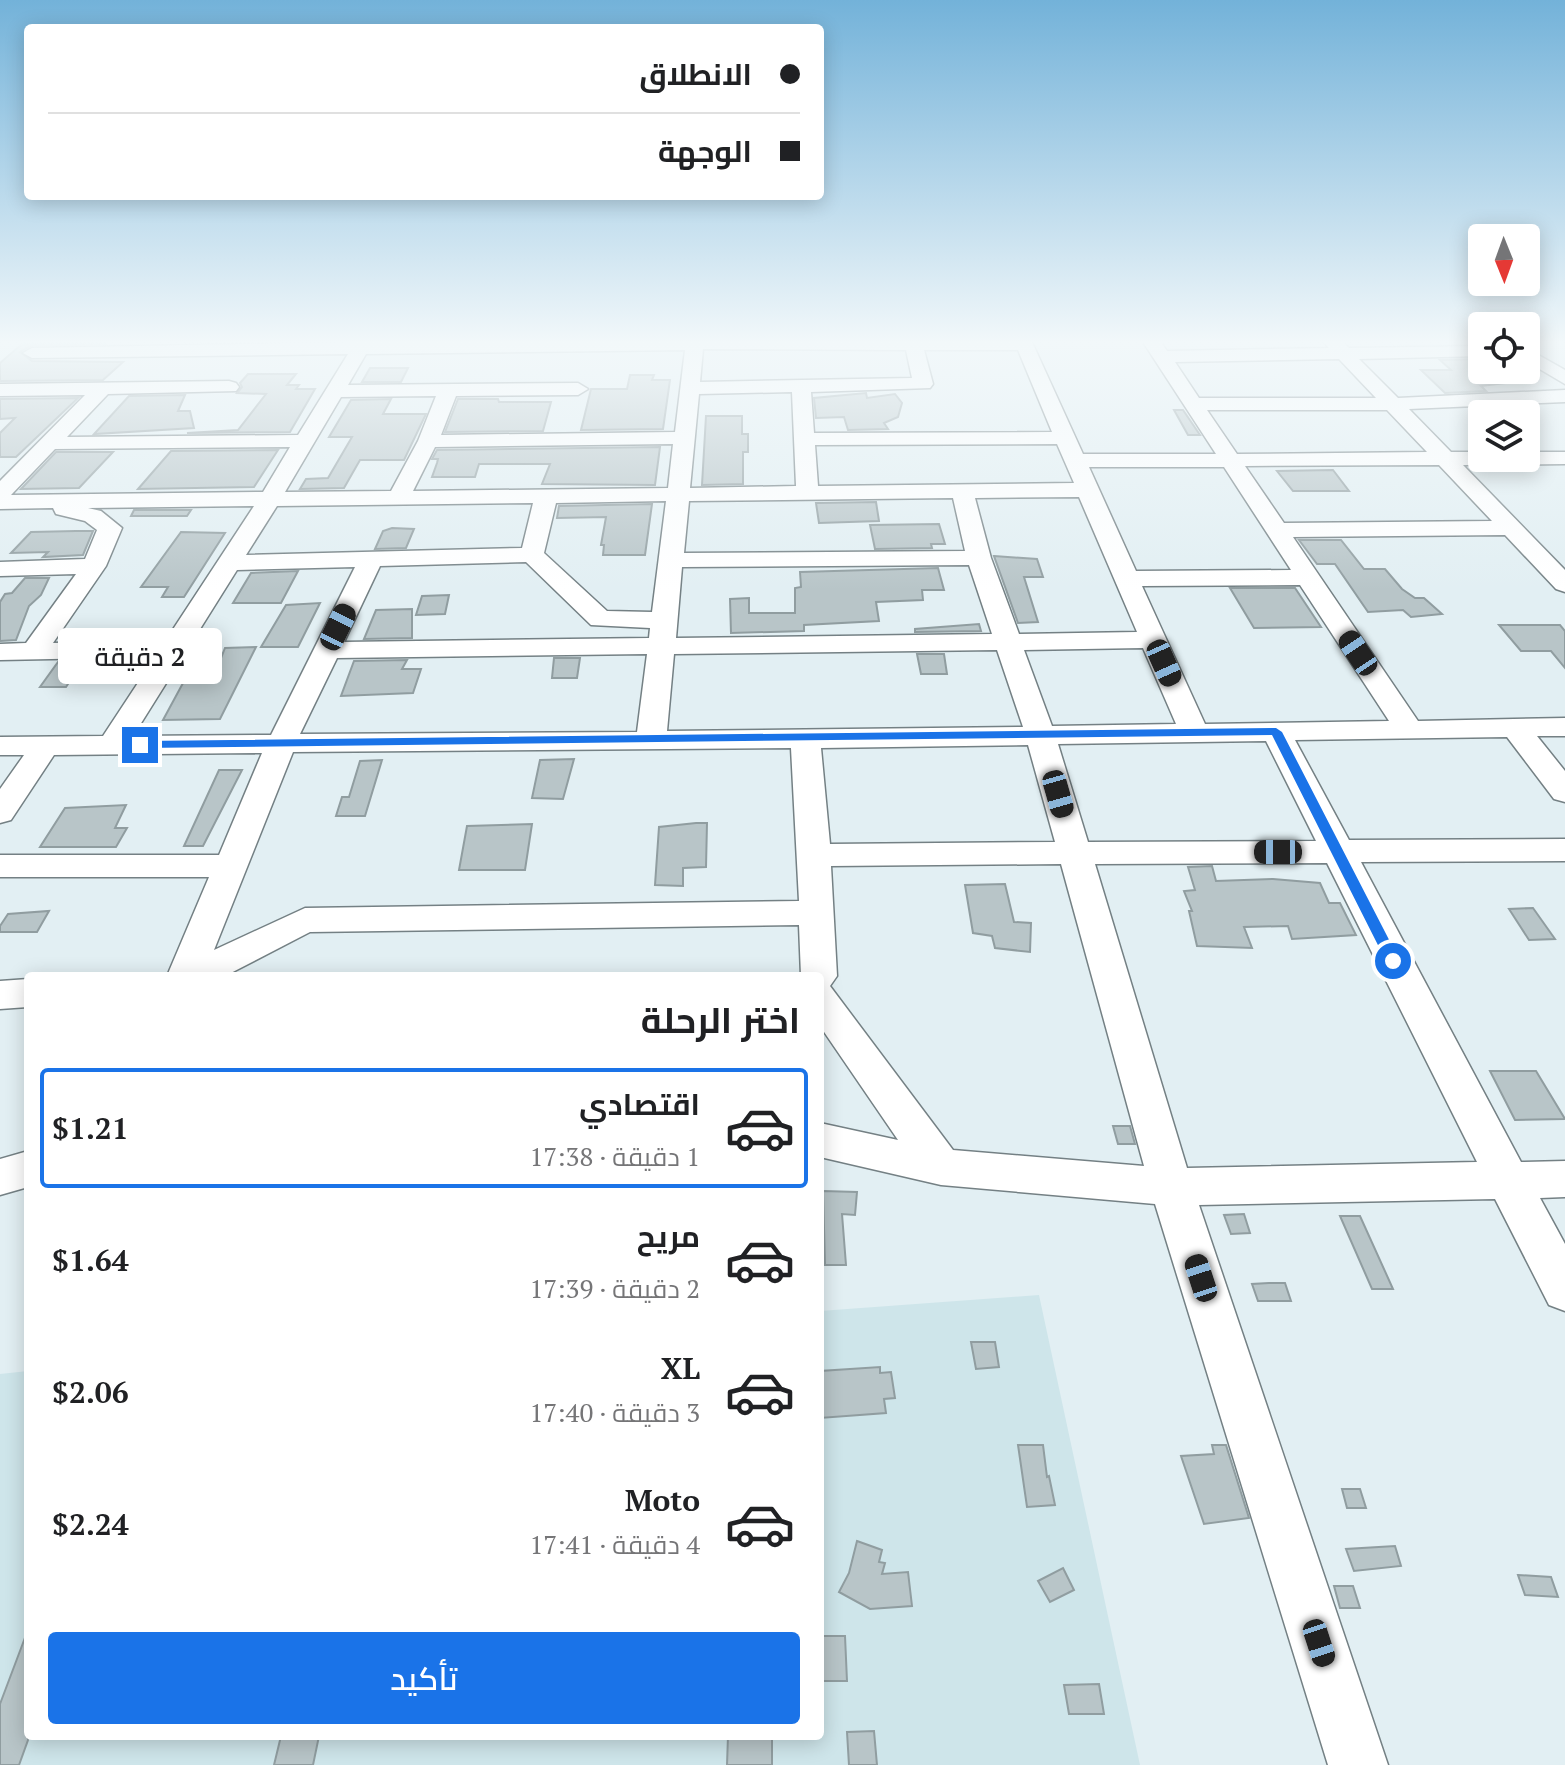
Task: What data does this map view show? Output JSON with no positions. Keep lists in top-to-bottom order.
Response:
{
  "north": "bottom",
  "page": {
    "banner": ["الانطلاق", "الوجهة"],
    "bubble": "2 دقيقة",
    "heading": "اختر الرحلة",
    "list": [
      {
        "name": "اقتصادي",
        "note": "1 دقيقة · 17:38",
        "value": "$1.21"
      },
      {
        "name": "مريح",
        "note": "2 دقيقة · 17:39",
        "value": "$1.64"
      },
      {
        "name": "XL",
        "note": "3 دقيقة · 17:40",
        "value": "$2.06"
      },
      {
        "name": "Moto",
        "note": "4 دقيقة · 17:41",
        "value": "$2.24"
      }
    ],
    "buttons": "تأكيد"
  }
}
